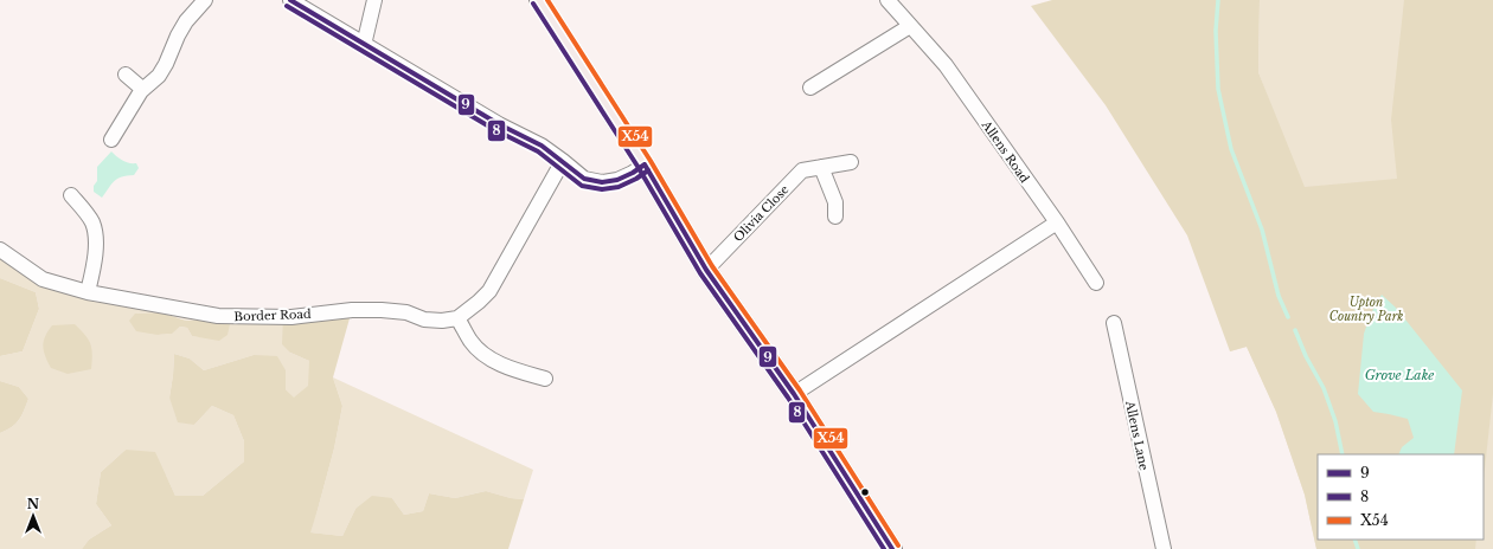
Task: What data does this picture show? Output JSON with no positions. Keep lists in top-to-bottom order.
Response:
{
  "streets": {
    "street": [
      "Allens Road",
      "Olivia Close",
      "Border Road",
      "Allens Lane"
    ]
  },
  "water": ["Grove Lake"],
  "parks": ["Upton Country Park"],
  "lines": ["transit line 9", "transit line X54", "transit line 8"],
  "legend": ["9", "8", "X54"],
  "north": "top"
}
